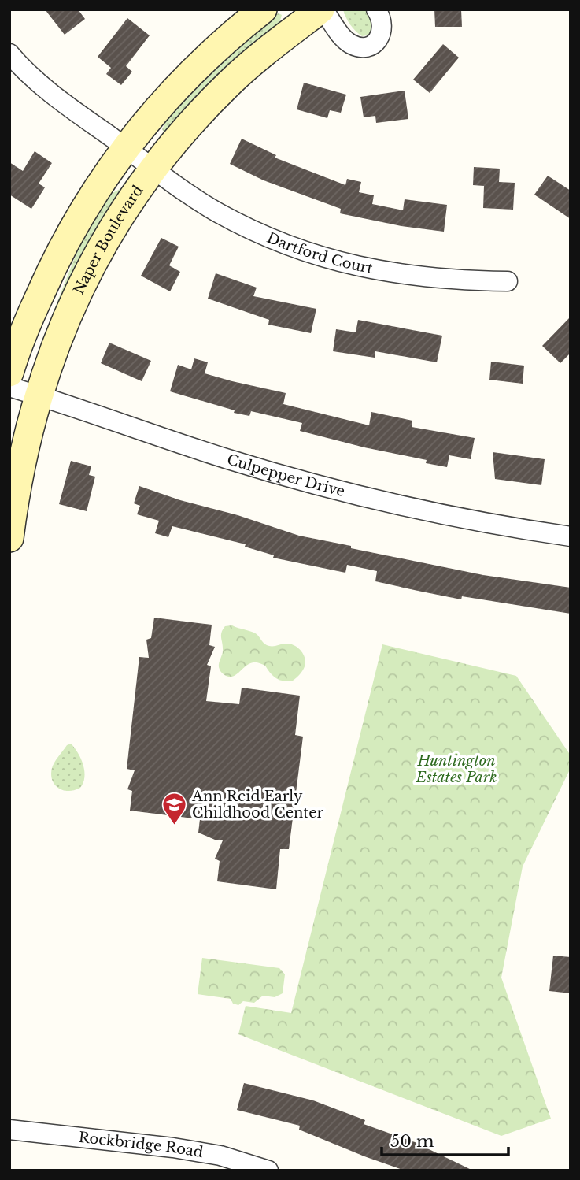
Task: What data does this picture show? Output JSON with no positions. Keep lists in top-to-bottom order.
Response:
{
  "streets": {
    "main road": ["Naper Boulevard"],
    "street": ["Dartford Court", "Culpepper Drive", "Rockbridge Road"]
  },
  "crossings": [
    ["Naper Boulevard", "Dartford Court"],
    ["Naper Boulevard", "Culpepper Drive"]
  ],
  "parks": ["Huntington Estates Park"],
  "places": {
    "school or university": ["Ann Reid Early Childhood Center"]
  },
  "scale_bar": "50 m"
}
